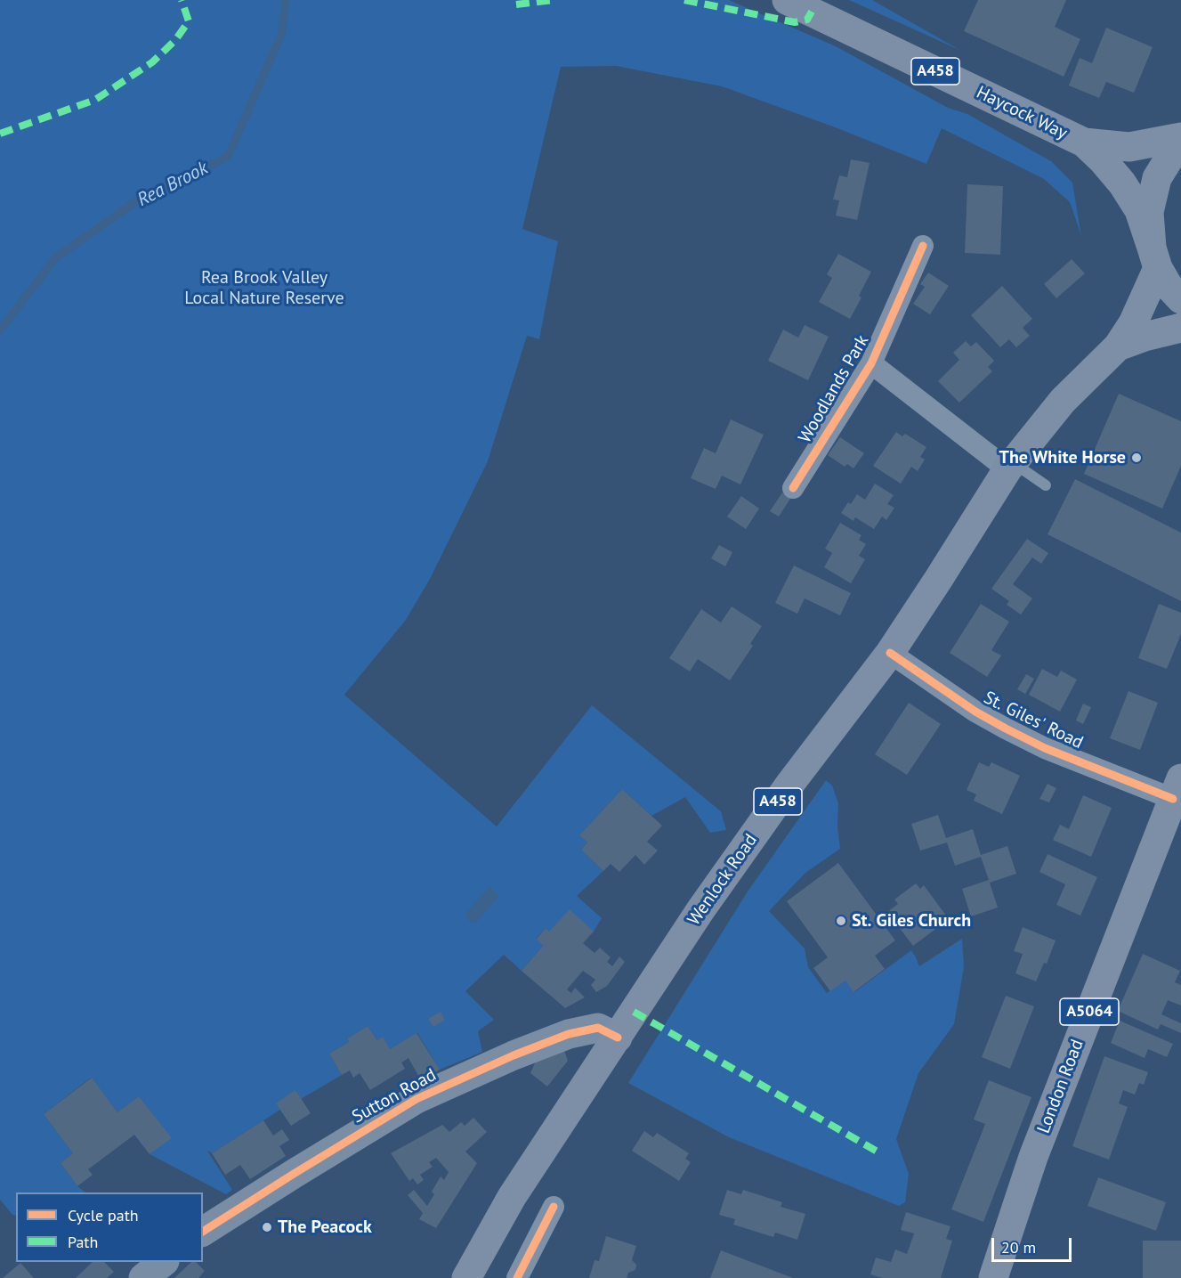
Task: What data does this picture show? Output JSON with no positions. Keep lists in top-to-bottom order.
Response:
{
  "streets": {
    "main road": [
      "A458",
      "Haycock Way",
      "Wenlock Road",
      "A5064",
      "London Road"
    ],
    "street": ["Woodlands Park", "St. Giles' Road", "Sutton Road"]
  },
  "crossings": [
    ["A458", "Haycock Way"],
    ["A458", "Wenlock Road"],
    ["Haycock Way", "Wenlock Road"],
    ["Woodlands Park", "Wenlock Road"],
    ["St. Giles' Road", "Wenlock Road"],
    ["St. Giles' Road", "London Road"],
    ["Wenlock Road", "Sutton Road"]
  ],
  "water": ["Rea Brook"],
  "parks": ["Rea Brook Valley Local Nature Reserve"],
  "places": ["The White Horse", "St. Giles Church", "The Peacock"],
  "legend": ["Cycle path", "Path"],
  "scale_bar": "20 m"
}
